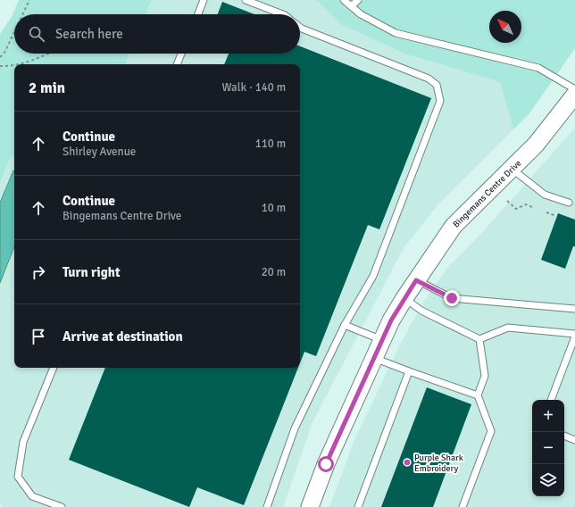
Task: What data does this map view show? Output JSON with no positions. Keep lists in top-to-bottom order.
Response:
{
  "streets": {
    "main road": ["Bingemans Centre Drive"]
  },
  "places": ["Purple Shark Embroidery"],
  "north": "top left",
  "page": {
    "search": "Search here",
    "heading": ["2 min", "Walk · 140 m"],
    "list": [
      ["Continue", "Shirley Avenue", "110 m"],
      ["Continue", "Bingemans Centre Drive", "10 m"],
      ["Turn right", "20 m"],
      "Arrive at destination"
    ],
    "map_buttons": ["+", "−"]
  }
}
